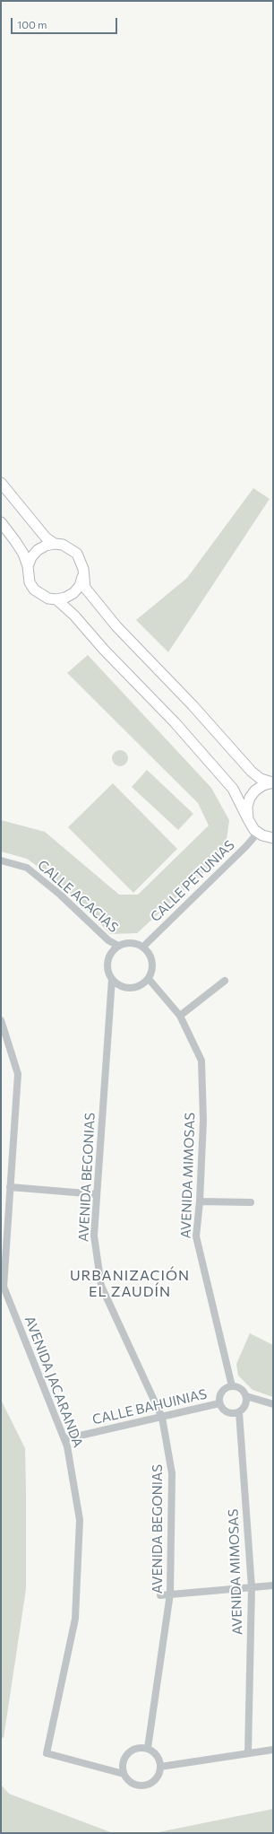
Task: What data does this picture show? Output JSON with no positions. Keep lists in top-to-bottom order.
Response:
{
  "streets": {
    "street": [
      "CALLE PETUNIAS",
      "CALLE ACACIAS",
      "AVENIDA MIMOSAS",
      "AVENIDA BEGONIAS",
      "AVENIDA JACARANDA",
      "CALLE BAHUINIAS"
    ]
  },
  "crossings": [
    ["CALLE PETUNIAS", "CALLE ACACIAS"],
    ["CALLE PETUNIAS", "AVENIDA MIMOSAS"],
    ["CALLE PETUNIAS", "AVENIDA BEGONIAS"],
    ["CALLE ACACIAS", "AVENIDA MIMOSAS"],
    ["CALLE ACACIAS", "AVENIDA BEGONIAS"],
    ["AVENIDA MIMOSAS", "AVENIDA BEGONIAS"],
    ["AVENIDA MIMOSAS", "CALLE BAHUINIAS"],
    ["AVENIDA BEGONIAS", "AVENIDA JACARANDA"],
    ["AVENIDA BEGONIAS", "CALLE BAHUINIAS"],
    ["AVENIDA JACARANDA", "CALLE BAHUINIAS"]
  ],
  "districts": ["URBANIZACIÓN EL ZAUDÍN"],
  "scale_bar": "100 m"
}
